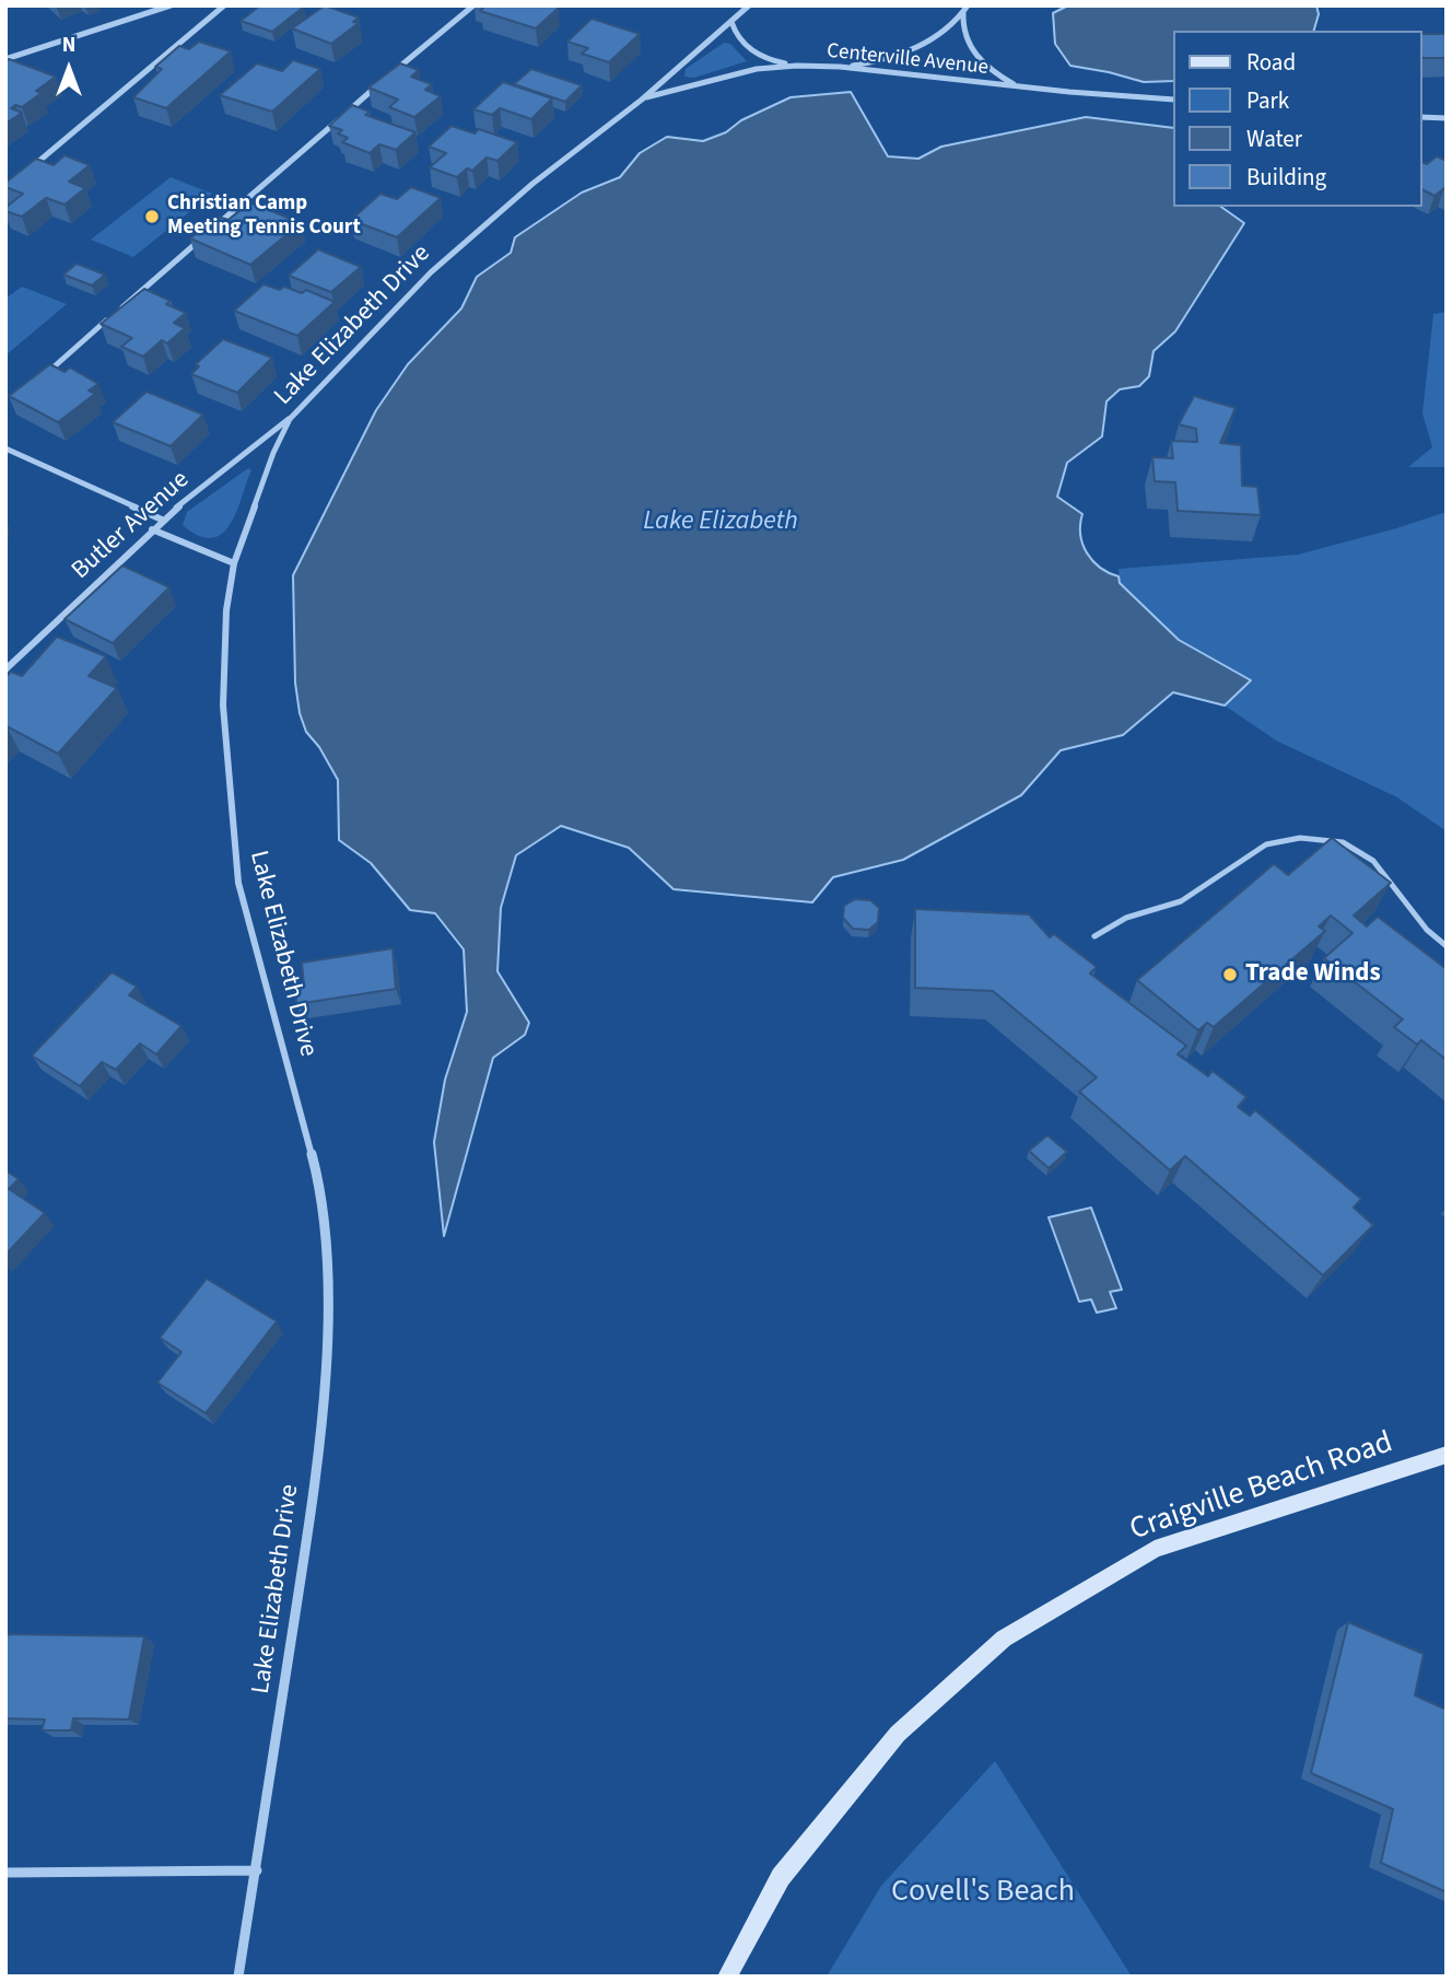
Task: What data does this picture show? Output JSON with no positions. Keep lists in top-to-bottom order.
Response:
{
  "streets": {
    "main road": ["Craigville Beach Road"],
    "street": ["Centerville Avenue", "Lake Elizabeth Drive", "Butler Avenue"]
  },
  "crossings": [
    ["Centerville Avenue", "Lake Elizabeth Drive"],
    ["Lake Elizabeth Drive", "Butler Avenue"]
  ],
  "water": ["Lake Elizabeth"],
  "parks": ["Covell's Beach"],
  "places": ["Christian Camp Meeting Tennis Court", "Trade Winds"],
  "legend": [
    "Road",
    "Park",
    "Water",
    "Building"
  ],
  "north": "top"
}
